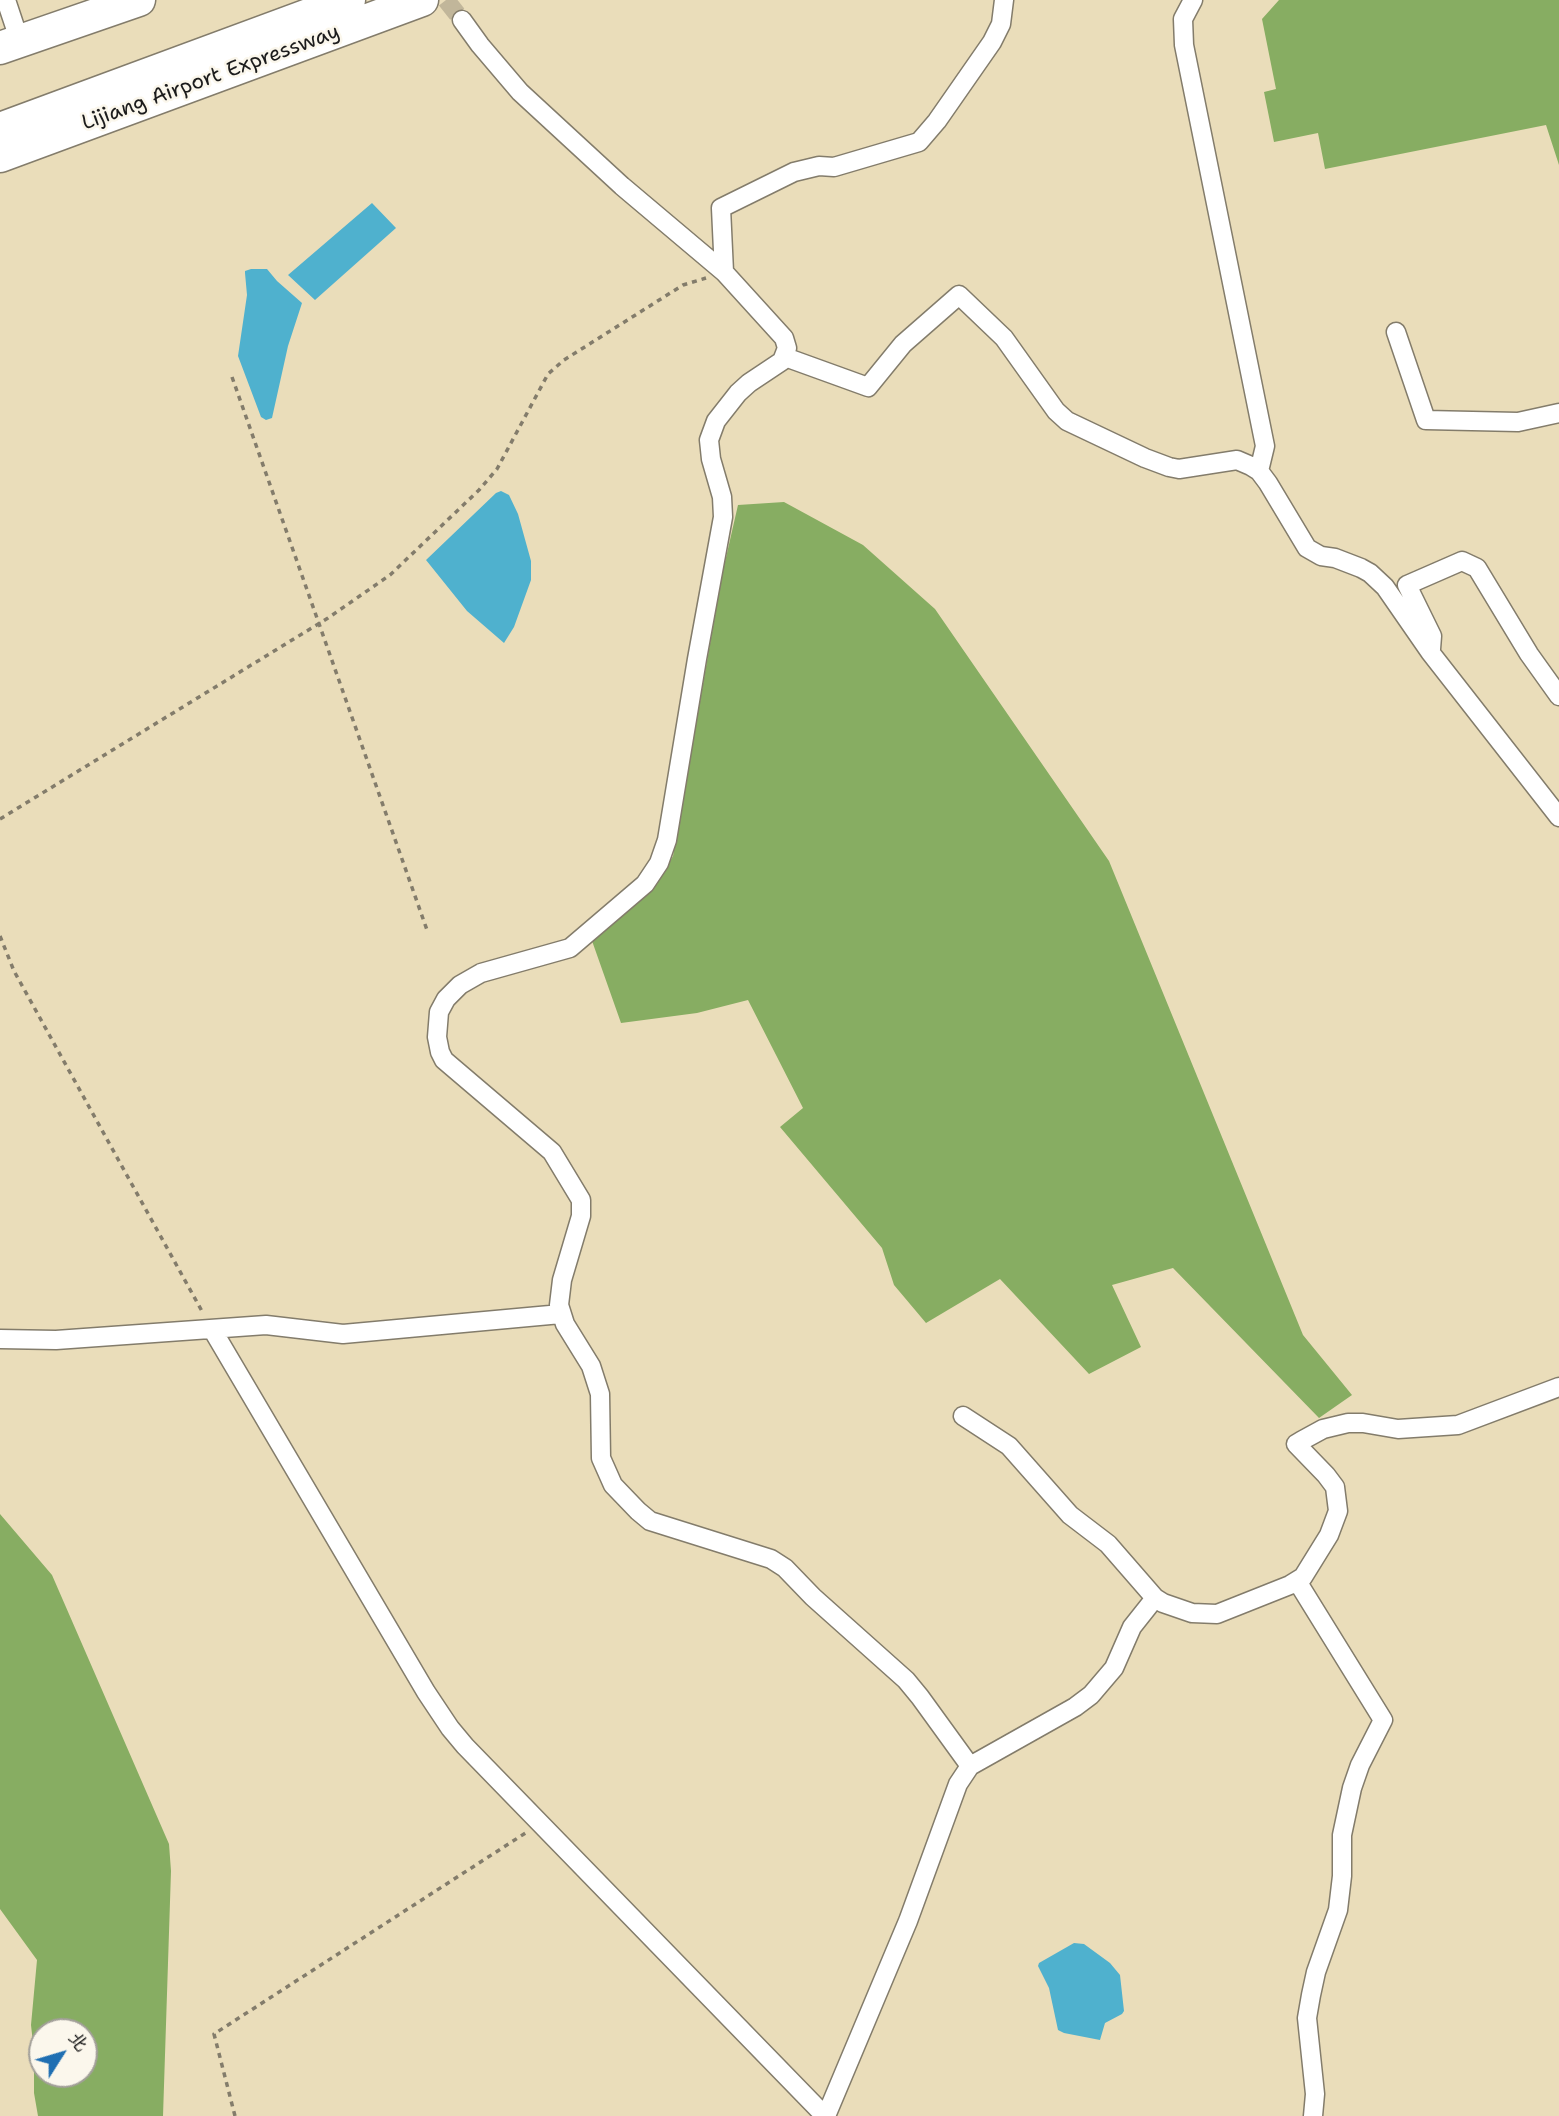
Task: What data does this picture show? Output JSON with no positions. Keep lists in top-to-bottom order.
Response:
{
  "streets": {
    "highway": ["Lijiang Airport Expressway"]
  },
  "north": "top right"
}
